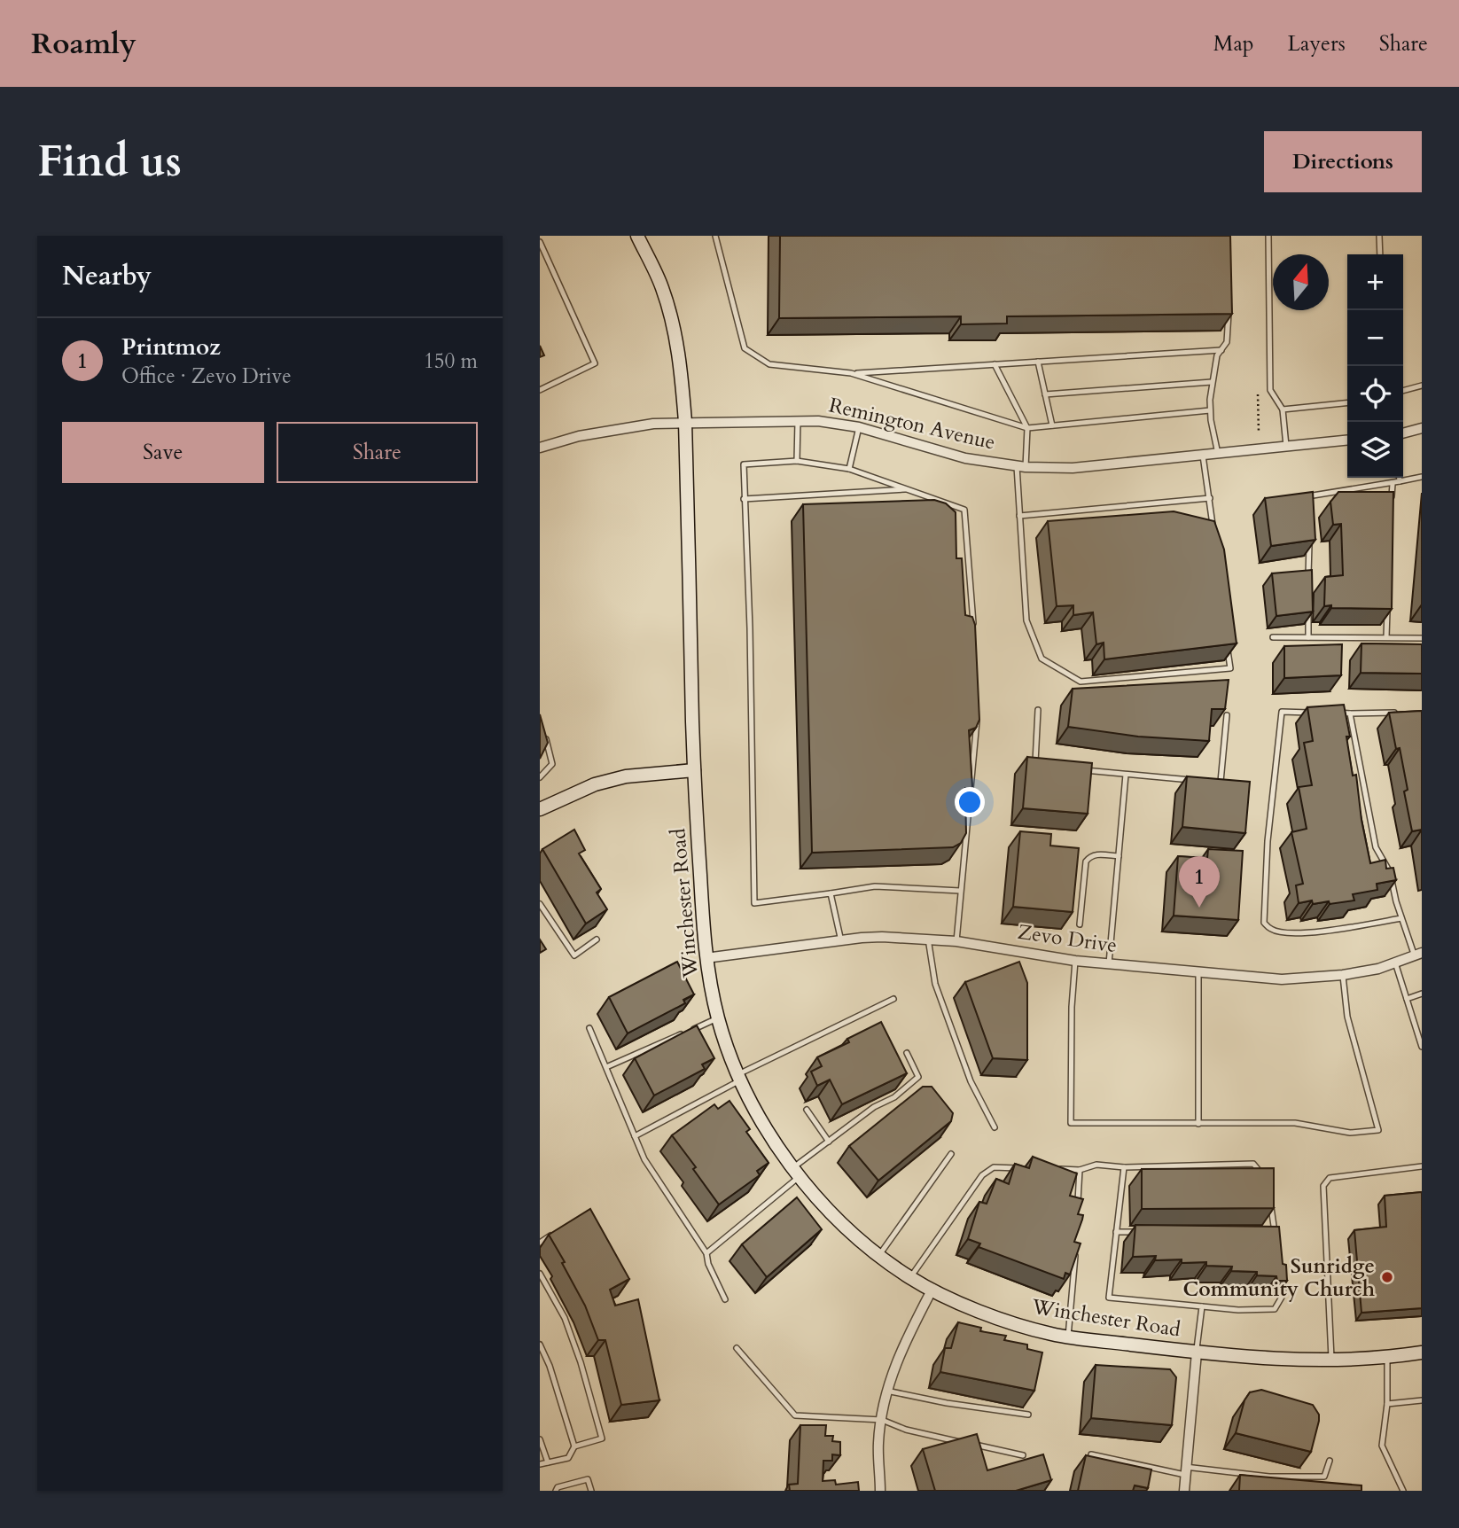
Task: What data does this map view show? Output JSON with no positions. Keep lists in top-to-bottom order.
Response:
{
  "streets": {
    "street": ["Remington Avenue", "Winchester Road", "Zevo Drive"]
  },
  "crossings": [
    ["Remington Avenue", "Winchester Road"],
    ["Winchester Road", "Zevo Drive"]
  ],
  "places": ["Sunridge Community Church"],
  "north": "top",
  "page": {
    "header": "Roamly",
    "nav": ["Map", "Layers", "Share"],
    "buttons": [
      "Directions",
      ["Save", "Share"]
    ],
    "title": "Find us",
    "heading": "Nearby",
    "map_buttons": ["+", "−"],
    "list": [
      {
        "mark": "1",
        "name": "Printmoz",
        "note": "Office · Zevo Drive",
        "value": "150 m"
      }
    ],
    "pins": "1"
  }
}
